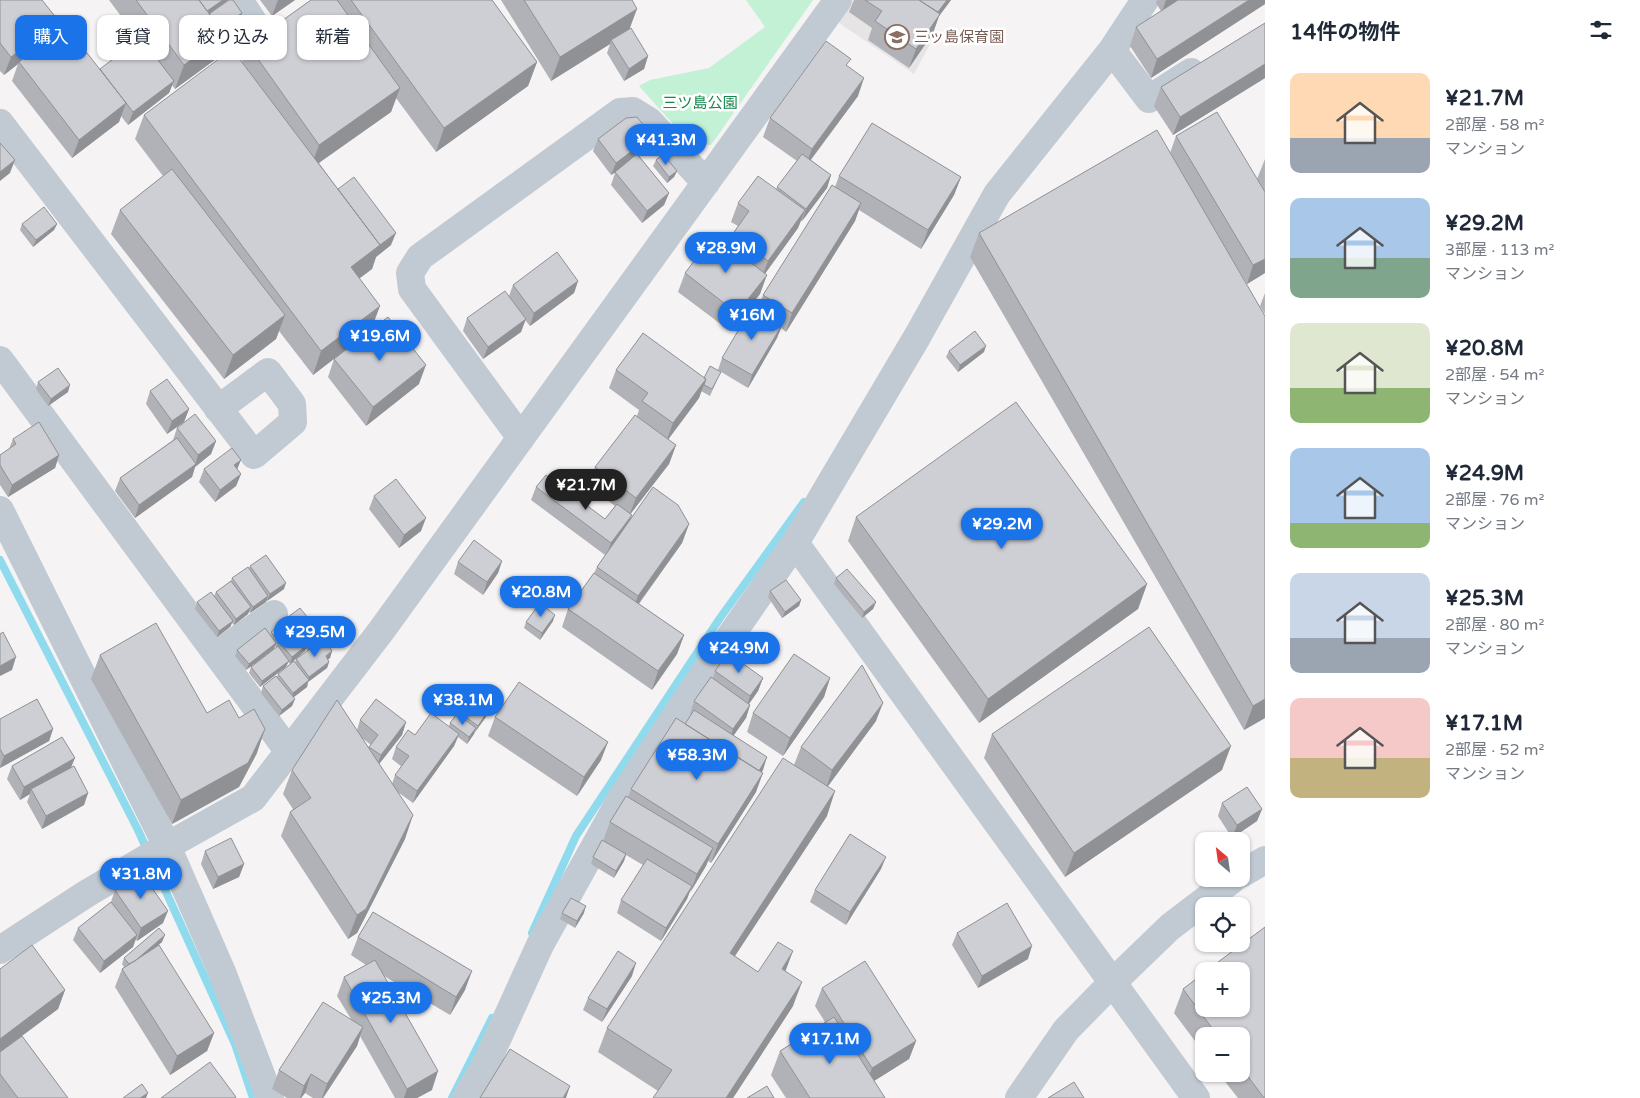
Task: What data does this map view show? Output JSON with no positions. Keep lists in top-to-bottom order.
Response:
{
  "parks": ["三ツ島公園"],
  "places": {
    "school or university": ["三ッ島保育園"]
  },
  "north": "top left",
  "page": {
    "heading": "14件の物件",
    "chip": [
      "購入",
      "賃貸",
      "絞り込み",
      "新着"
    ],
    "list": [
      {
        "name": "¥21.7M",
        "note": "2部屋 · 58 m² · マンション"
      },
      {
        "name": "¥29.2M",
        "note": "3部屋 · 113 m² · マンション"
      },
      {
        "name": "¥20.8M",
        "note": "2部屋 · 54 m² · マンション"
      },
      {
        "name": "¥24.9M",
        "note": "2部屋 · 76 m² · マンション"
      },
      {
        "name": "¥25.3M",
        "note": "2部屋 · 80 m² · マンション"
      },
      {
        "name": "¥17.1M",
        "note": "2部屋 · 52 m² · マンション"
      }
    ],
    "price": [
      "¥41.3M",
      "¥28.9M",
      "¥16M",
      "¥19.6M",
      "¥21.7M",
      "¥29.2M",
      "¥20.8M",
      "¥29.5M",
      "¥24.9M",
      "¥38.1M",
      "¥58.3M",
      "¥31.8M",
      "¥25.3M",
      "¥17.1M"
    ],
    "map_buttons": ["+", "−"]
  }
}
